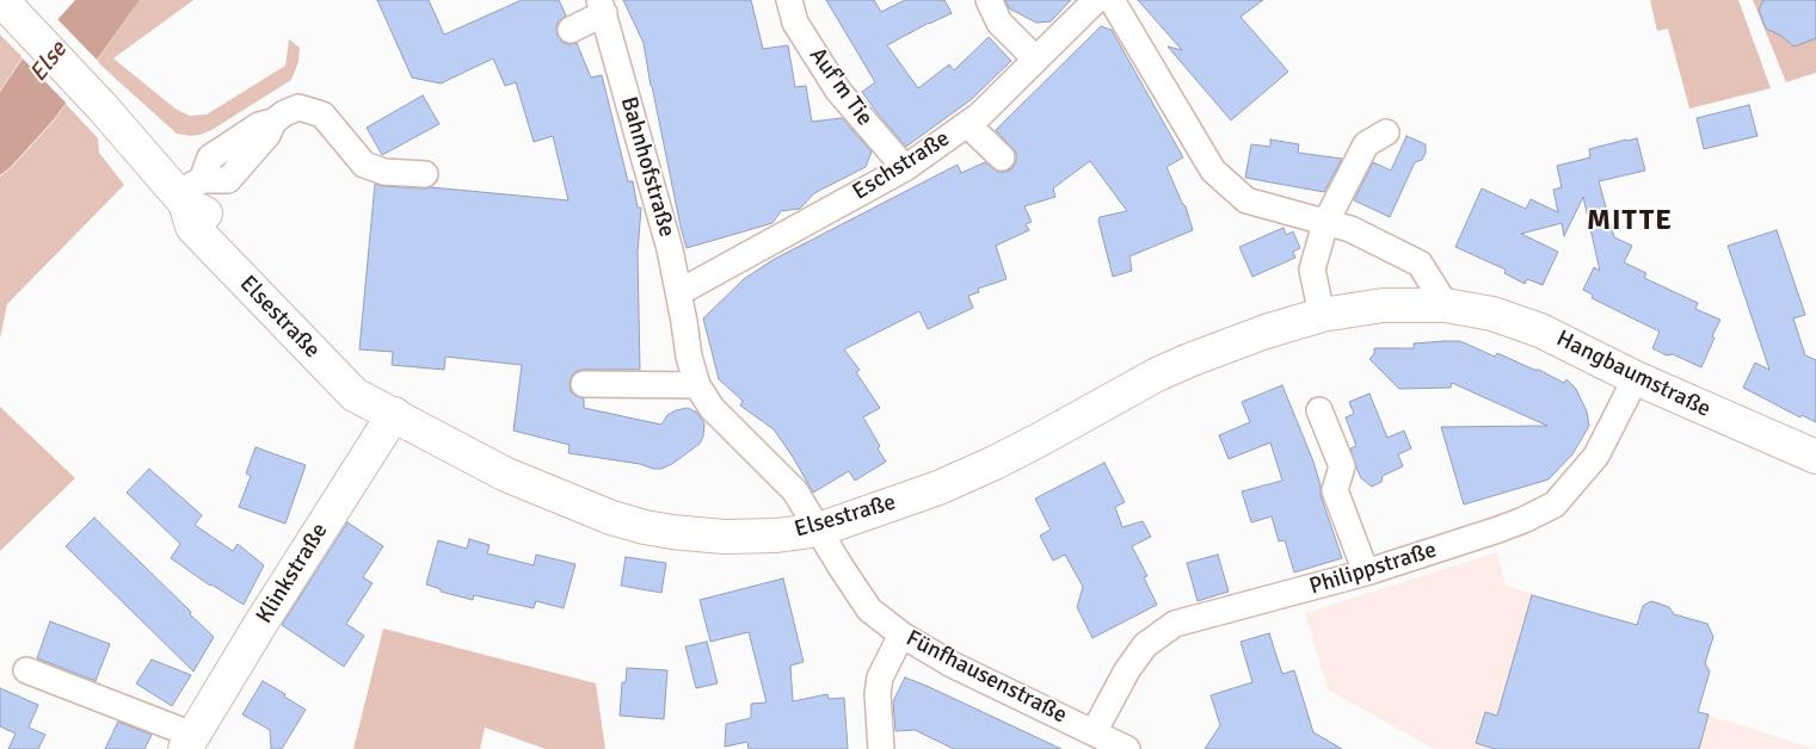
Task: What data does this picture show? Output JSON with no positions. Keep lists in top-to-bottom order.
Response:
{
  "streets": {
    "street": [
      "Auf'm Tie",
      "Eschstraße",
      "Bahnhofstraße",
      "Elsestraße",
      "Hangbaumstraße",
      "Philippstraße",
      "Klinkstraße",
      "Fünfhausenstraße"
    ]
  },
  "crossings": [
    ["Auf'm Tie", "Eschstraße"],
    ["Eschstraße", "Bahnhofstraße"],
    ["Bahnhofstraße", "Fünfhausenstraße"],
    ["Elsestraße", "Hangbaumstraße"],
    ["Elsestraße", "Klinkstraße"],
    ["Elsestraße", "Fünfhausenstraße"],
    ["Hangbaumstraße", "Philippstraße"],
    ["Philippstraße", "Fünfhausenstraße"]
  ],
  "districts": ["MITTE"],
  "water": ["Else"]
}
